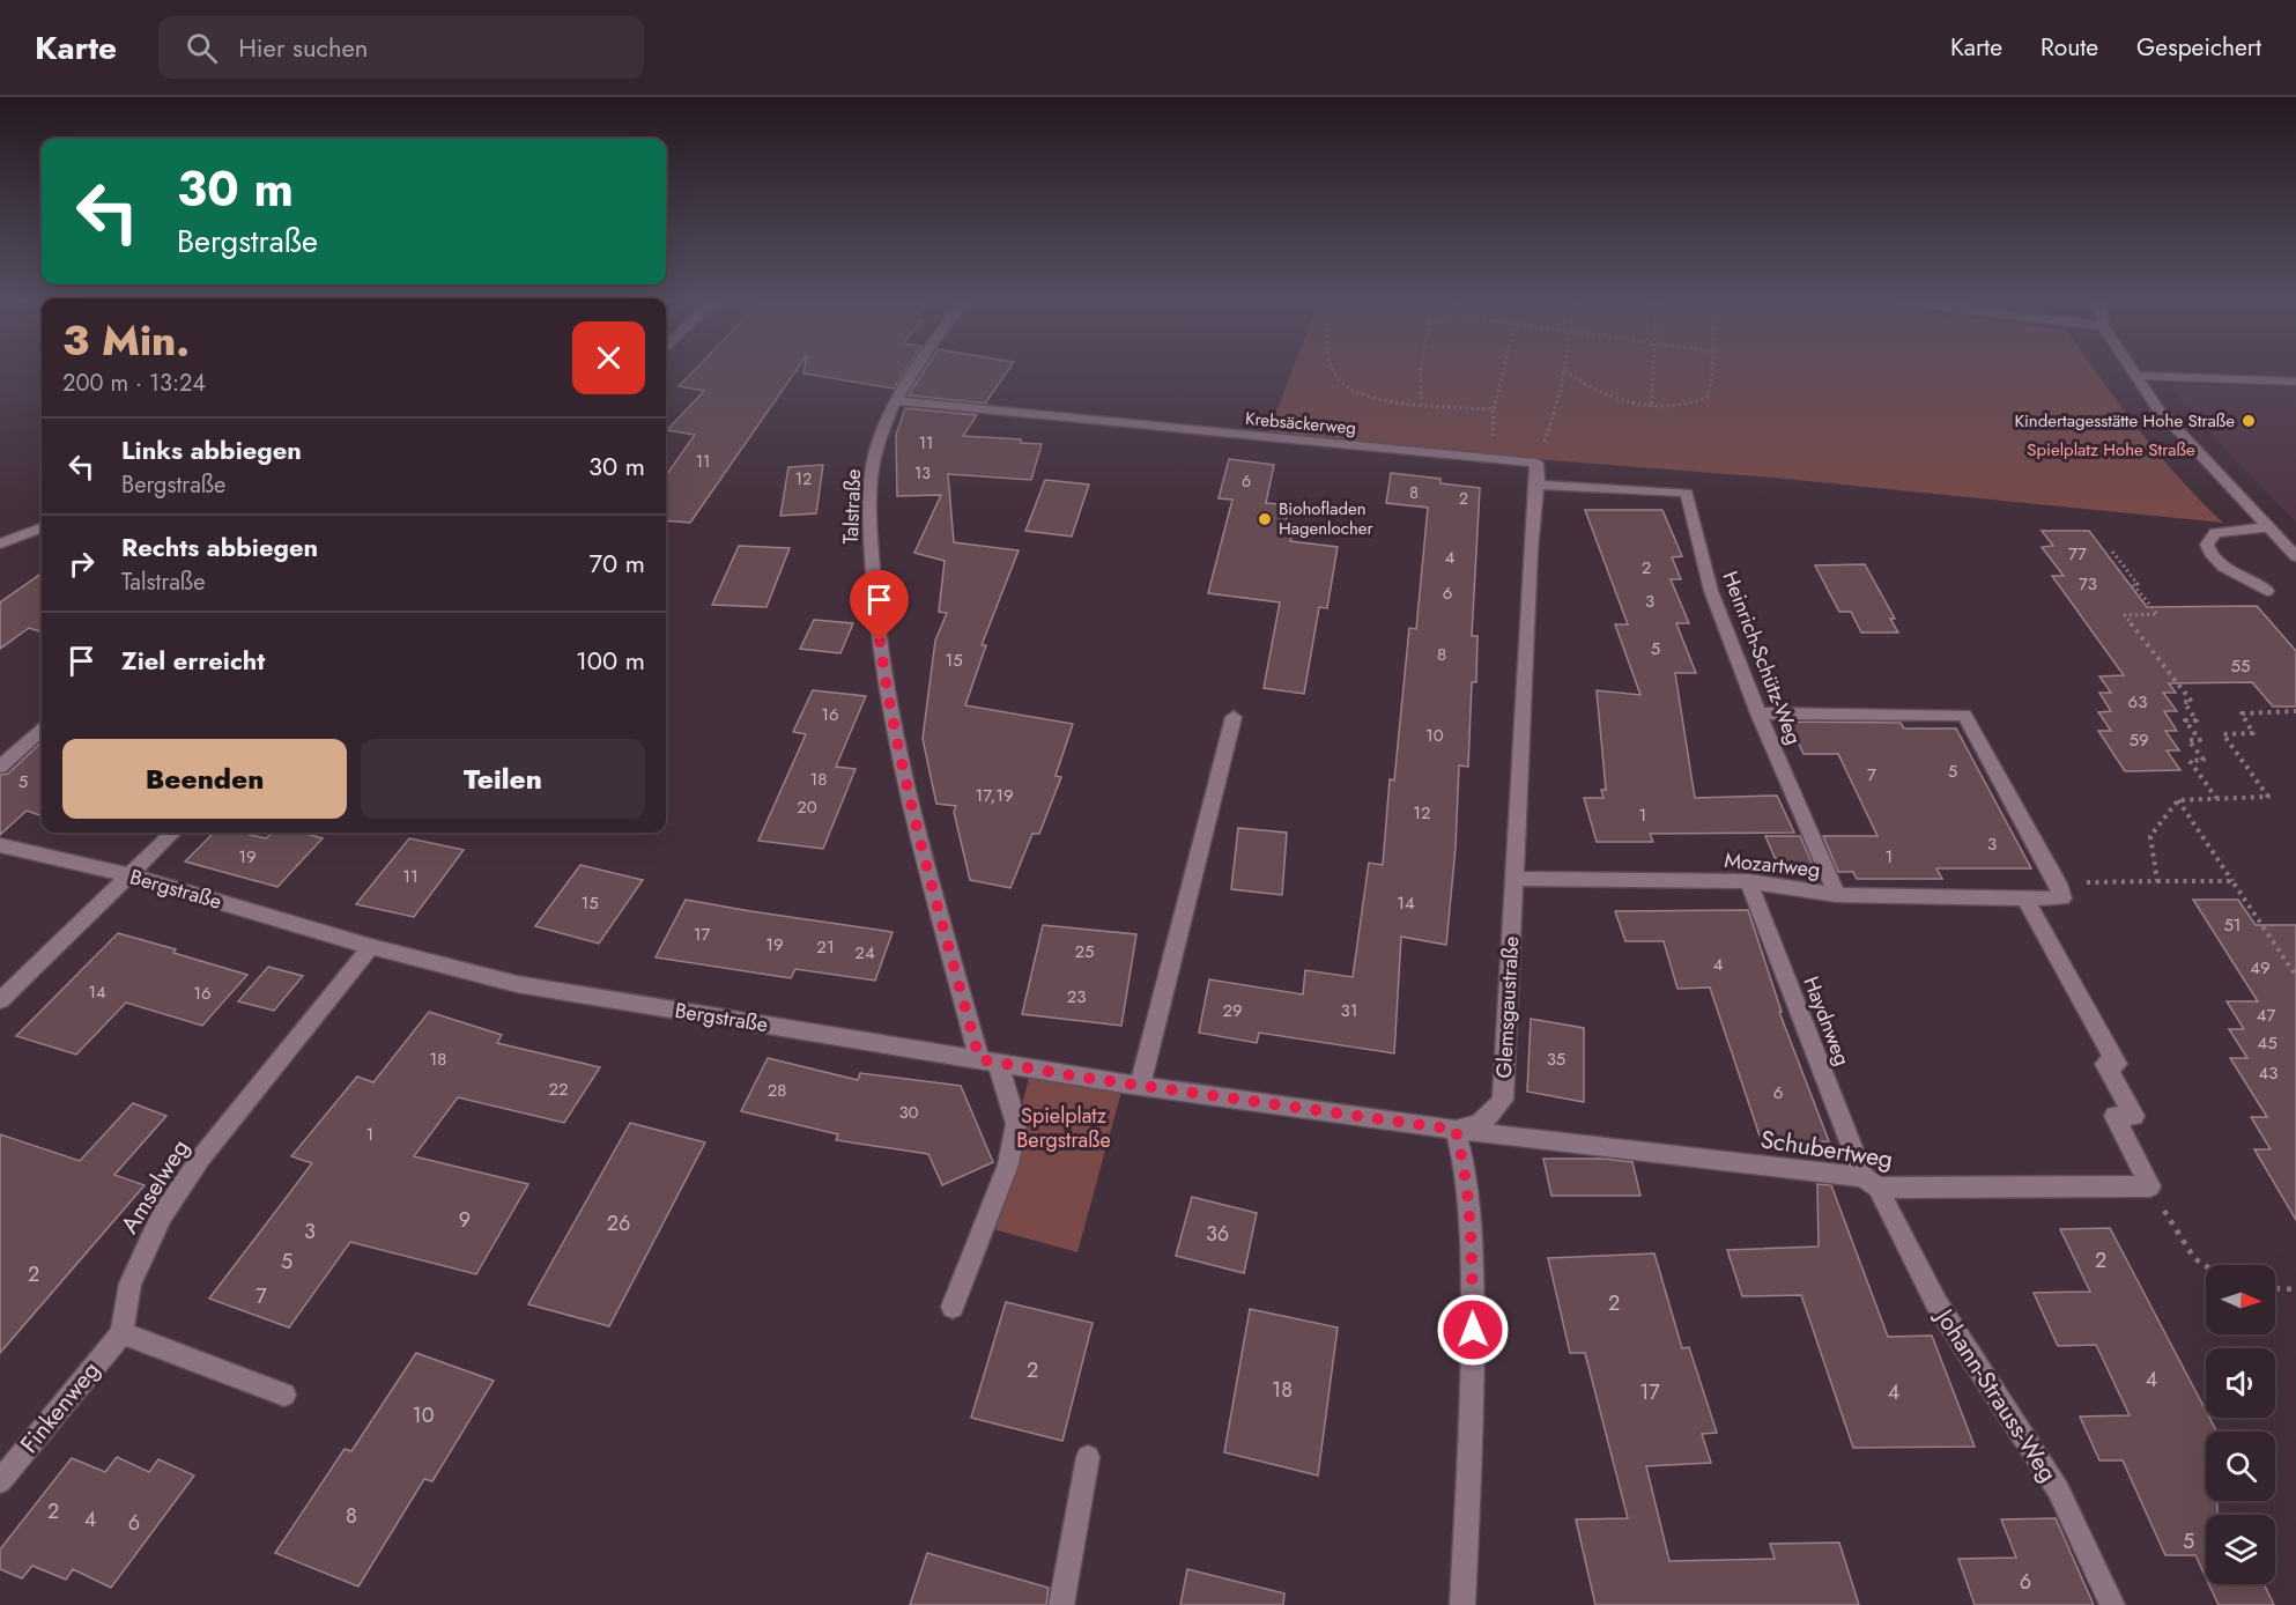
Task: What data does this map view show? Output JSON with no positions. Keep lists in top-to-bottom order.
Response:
{
  "streets": {
    "street": [
      "Krebsäckerweg",
      "Talstraße",
      "Heinrich-Schütz-Weg",
      "Mozartweg",
      "Bergstraße",
      "Glemsgaustraße",
      "Haydnweg",
      "Schubertweg",
      "Amselweg",
      "Johann-Strauss-Weg",
      "Finkenweg"
    ]
  },
  "crossings": [
    ["Krebsäckerweg", "Talstraße"],
    ["Krebsäckerweg", "Glemsgaustraße"],
    ["Talstraße", "Bergstraße"],
    ["Heinrich-Schütz-Weg", "Mozartweg"],
    ["Heinrich-Schütz-Weg", "Glemsgaustraße"],
    ["Mozartweg", "Glemsgaustraße"],
    ["Mozartweg", "Haydnweg"],
    ["Bergstraße", "Glemsgaustraße"],
    ["Bergstraße", "Schubertweg"],
    ["Bergstraße", "Amselweg"],
    ["Glemsgaustraße", "Schubertweg"],
    ["Haydnweg", "Schubertweg"],
    ["Haydnweg", "Johann-Strauss-Weg"],
    ["Schubertweg", "Johann-Strauss-Weg"],
    ["Amselweg", "Finkenweg"]
  ],
  "parks": ["Spielplatz Hohe Straße", "Spielplatz Bergstraße"],
  "places": ["Kindertagesstätte Hohe Straße", "Biohofladen Hagenlocher"],
  "house_numbers": [
    "11",
    "11",
    "13",
    "12",
    "6",
    "8",
    "2",
    "77",
    "4",
    "2",
    "73",
    "6",
    "3",
    "5",
    "8",
    "15",
    "55",
    "63",
    "16",
    "10",
    "59",
    "5",
    "7",
    "18",
    "5",
    "17,19",
    "20",
    "12",
    "1",
    "3",
    "19",
    "1",
    "11",
    "15",
    "14",
    "51",
    "17",
    "19",
    "21",
    "25",
    "24",
    "4",
    "49",
    "14",
    "16",
    "23",
    "29",
    "31",
    "47",
    "45",
    "18",
    "35",
    "43",
    "22",
    "28",
    "6",
    "30",
    "1",
    "9",
    "26",
    "3",
    "36",
    "2",
    "5",
    "2",
    "7",
    "2",
    "2",
    "4",
    "18",
    "17",
    "4",
    "10",
    "2",
    "8",
    "4",
    "6",
    "5",
    "6"
  ],
  "north": "right",
  "page": {
    "header": "Karte",
    "search": "Hier suchen",
    "nav": ["Karte", "Route", "Gespeichert"],
    "turn": ["30 m", "Bergstraße"],
    "heading": ["3 Min.", "200 m · 13:24"],
    "list": [
      {
        "name": "Links abbiegen",
        "note": "Bergstraße",
        "value": "30 m"
      },
      {
        "name": "Rechts abbiegen",
        "note": "Talstraße",
        "value": "70 m"
      },
      {
        "name": "Ziel erreicht",
        "value": "100 m"
      }
    ],
    "buttons": ["Beenden", "Teilen"]
  }
}
